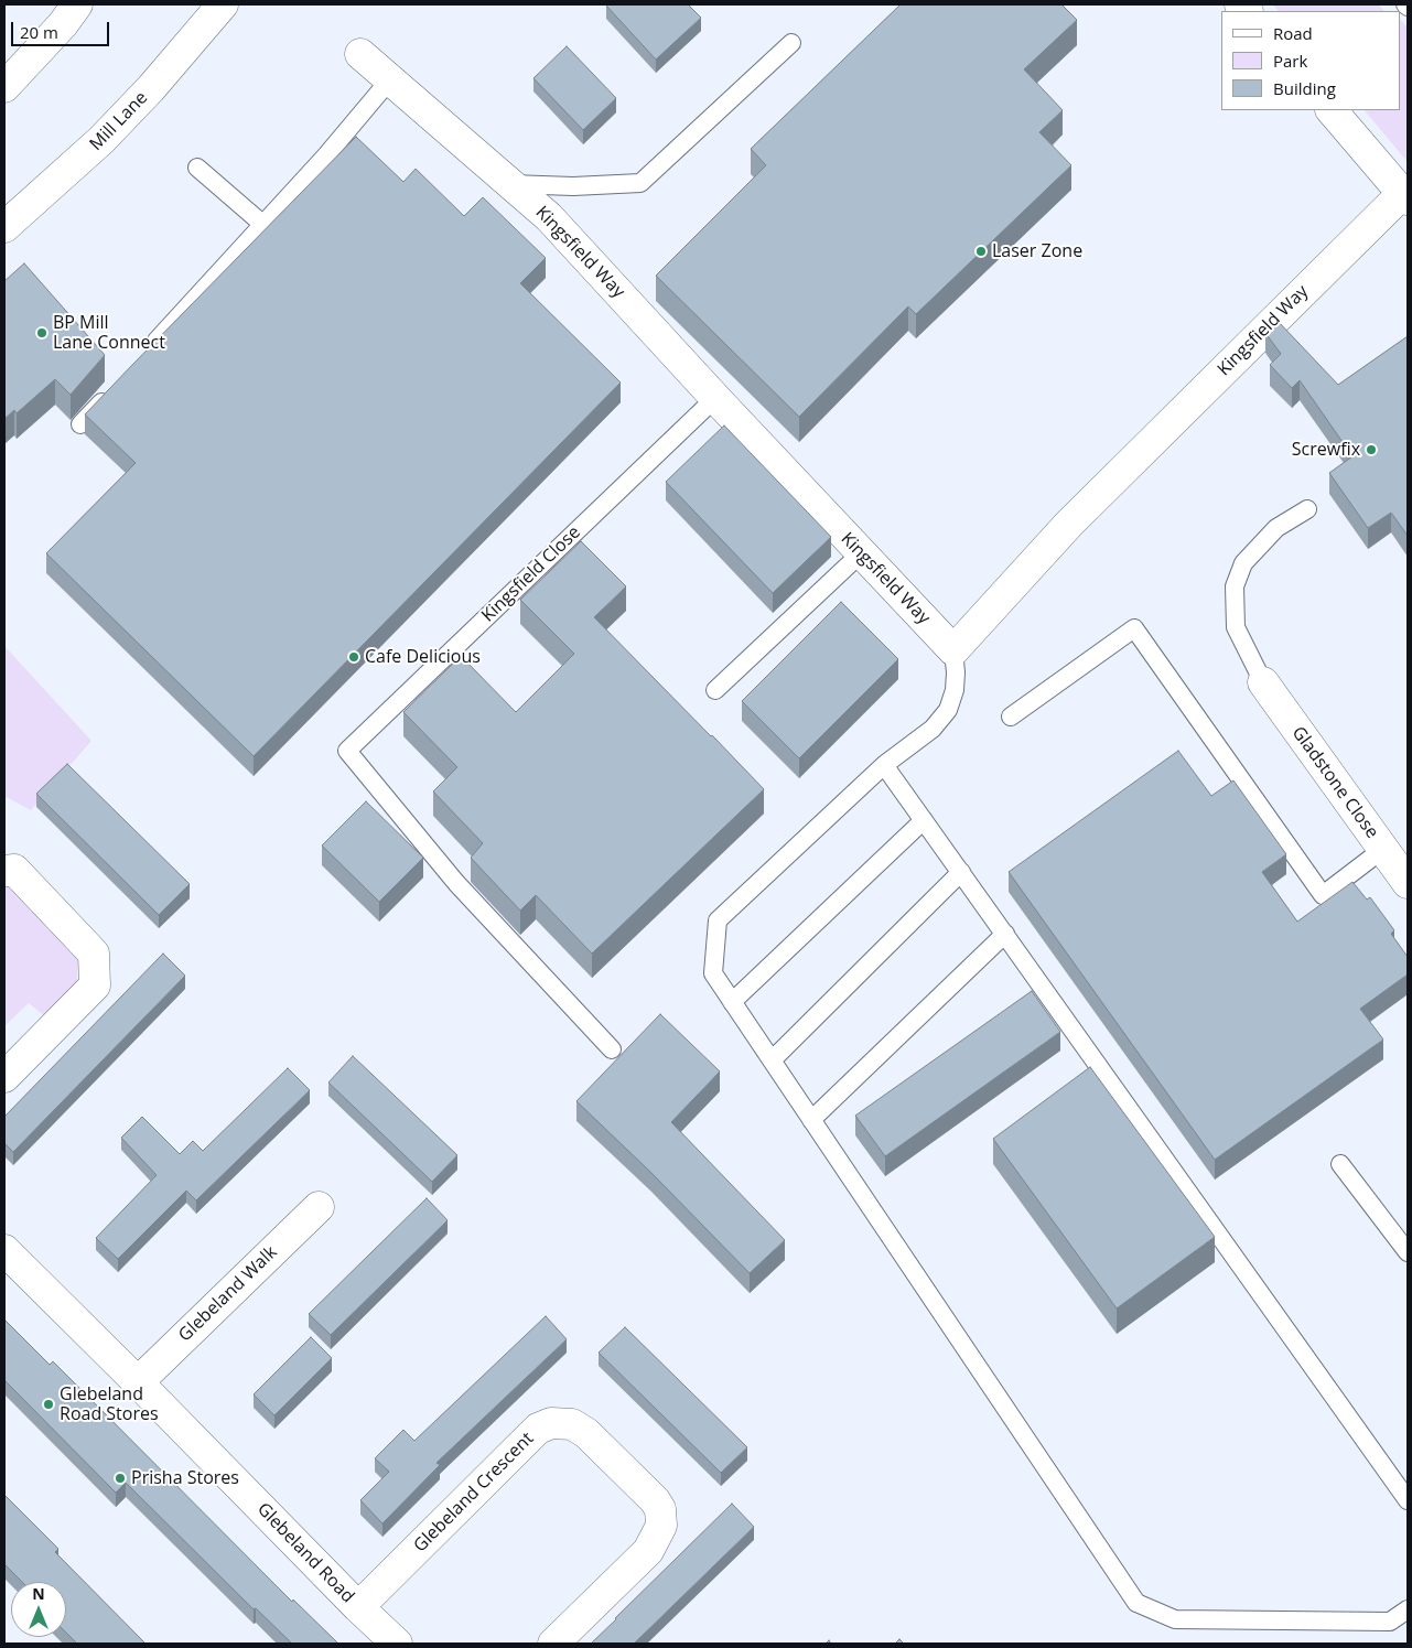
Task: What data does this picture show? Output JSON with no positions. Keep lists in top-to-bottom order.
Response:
{
  "streets": {
    "street": [
      "Mill Lane",
      "Kingsfield Way",
      "Gladstone Close",
      "Glebeland Walk",
      "Glebeland Crescent",
      "Glebeland Road"
    ],
    "lane": ["Kingsfield Close"]
  },
  "crossings": [
    ["Kingsfield Way", "Kingsfield Close"],
    ["Glebeland Walk", "Glebeland Road"],
    ["Glebeland Crescent", "Glebeland Road"]
  ],
  "places": [
    "Laser Zone",
    "BP Mill Lane Connect",
    "Screwfix",
    "Cafe Delicious",
    "Glebeland Road Stores",
    "Prisha Stores"
  ],
  "legend": ["Road", "Park", "Building"],
  "scale_bar": "20 m",
  "north": "top"
}
